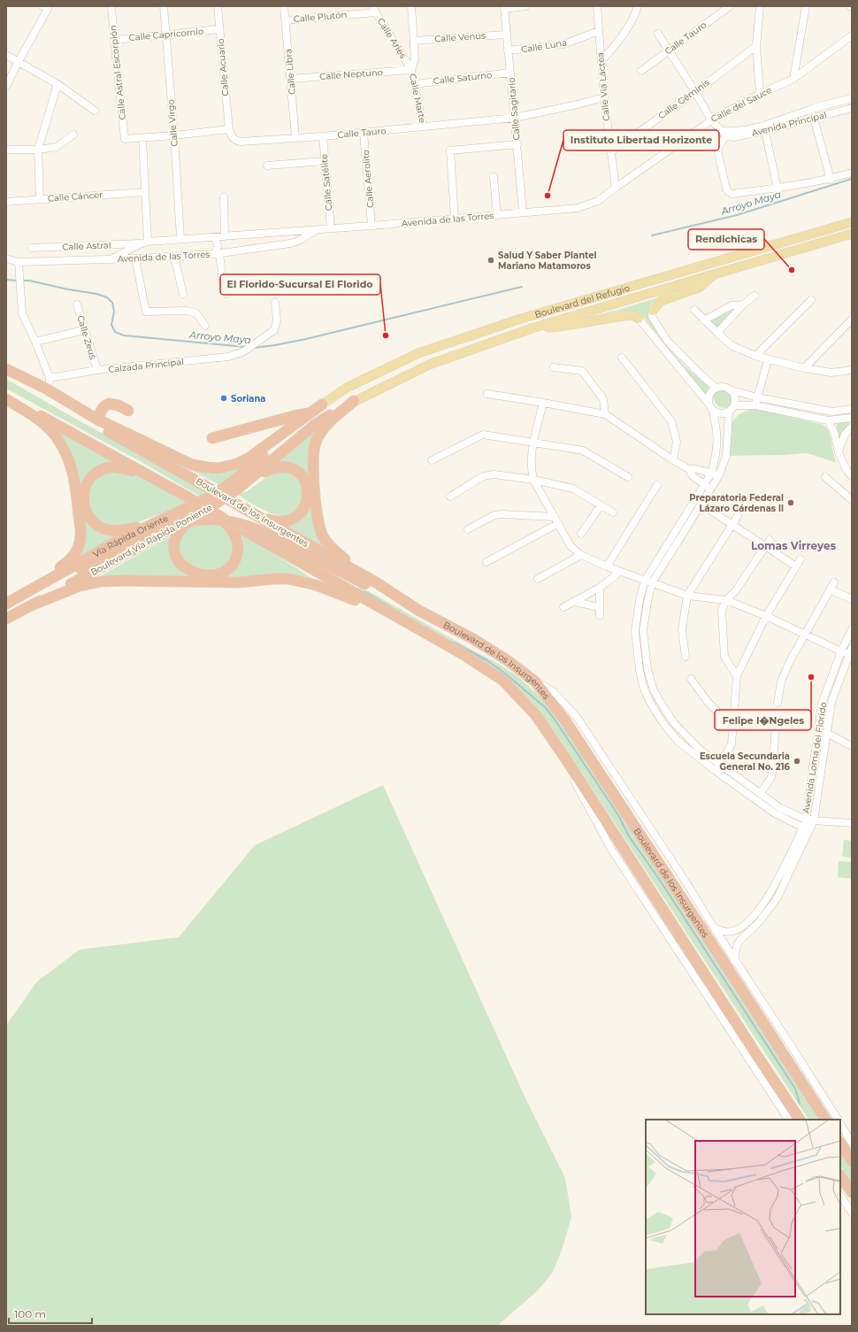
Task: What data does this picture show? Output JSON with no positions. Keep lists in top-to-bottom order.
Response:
{
  "streets": {
    "highway": ["Boulevard de los Insurgentes", "Vía Rápida Oriente", "Boulevard Vía Rápida Poniente"],
    "main road": ["Boulevard del Refugio"],
    "street": [
      "Calle Plutón",
      "Calle Capricornio",
      "Calle Venus",
      "Calle Aries",
      "Calle Tauro",
      "Calle Luna",
      "Calle Acuario",
      "Calle Libra",
      "Calle Astral Escorpión",
      "Calle Neptuno",
      "Calle Saturno",
      "Calle Vía Láctea",
      "Calle Marte",
      "Calle Géminis",
      "Calle del Sauce",
      "Calle Sagitario",
      "Calle Virgo",
      "Avenida Principal",
      "Calle Aerolito",
      "Calle Satélite",
      "Calle Cáncer",
      "Avenida de las Torres",
      "Calle Astral",
      "Calle Zeus",
      "Calzada Principal",
      "Avenida Loma del Florido"
    ]
  },
  "crossings": [
    ["Calle Plutón", "Calle Aries"],
    ["Calle Plutón", "Calle Libra"],
    ["Calle Capricornio", "Calle Acuario"],
    ["Calle Capricornio", "Calle Astral Escorpión"],
    ["Calle Capricornio", "Calle Virgo"],
    ["Calle Venus", "Calle Marte"],
    ["Calle Venus", "Calle Sagitario"],
    ["Calle Aries", "Calle Neptuno"],
    ["Calle Aries", "Calle Marte"],
    ["Calle Tauro", "Calle Acuario"],
    ["Calle Tauro", "Calle Libra"],
    ["Calle Tauro", "Calle Vía Láctea"],
    ["Calle Tauro", "Calle Marte"],
    ["Calle Tauro", "Calle Sagitario"],
    ["Calle Tauro", "Calle Aerolito"],
    ["Calle Tauro", "Calle Satélite"],
    ["Calle Luna", "Calle Vía Láctea"],
    ["Calle Luna", "Calle Sagitario"],
    ["Calle Libra", "Calle Neptuno"],
    ["Calle Neptuno", "Calle Marte"],
    ["Calle Saturno", "Calle Marte"],
    ["Calle Saturno", "Calle Sagitario"],
    ["Calle Vía Láctea", "Calle Géminis"],
    ["Calle Vía Láctea", "Calle del Sauce"],
    ["Calle del Sauce", "Avenida de las Torres"],
    ["Calle Sagitario", "Avenida de las Torres"],
    ["Calle Virgo", "Avenida de las Torres"],
    ["Calle Aerolito", "Avenida de las Torres"],
    ["Calle Satélite", "Avenida de las Torres"],
    ["Avenida de las Torres", "Calle Astral"],
    ["Boulevard del Refugio", "Boulevard Vía Rápida Poniente"],
    ["Calle Zeus", "Calzada Principal"]
  ],
  "districts": ["Lomas Virreyes"],
  "water": ["Arroyo Maya"],
  "places": [
    "Instituto Libertad Horizonte",
    "Salud Y Saber Plantel Mariano Matamoros",
    "Rendichicas",
    "El Florido-Sucursal El Florido",
    "Soriana",
    "Preparatoria Federal Lázaro Cárdenas ll",
    "Felipe I�Ngeles",
    "Escuela Secundaria General No. 216"
  ],
  "scale_bar": "100 m"
}
